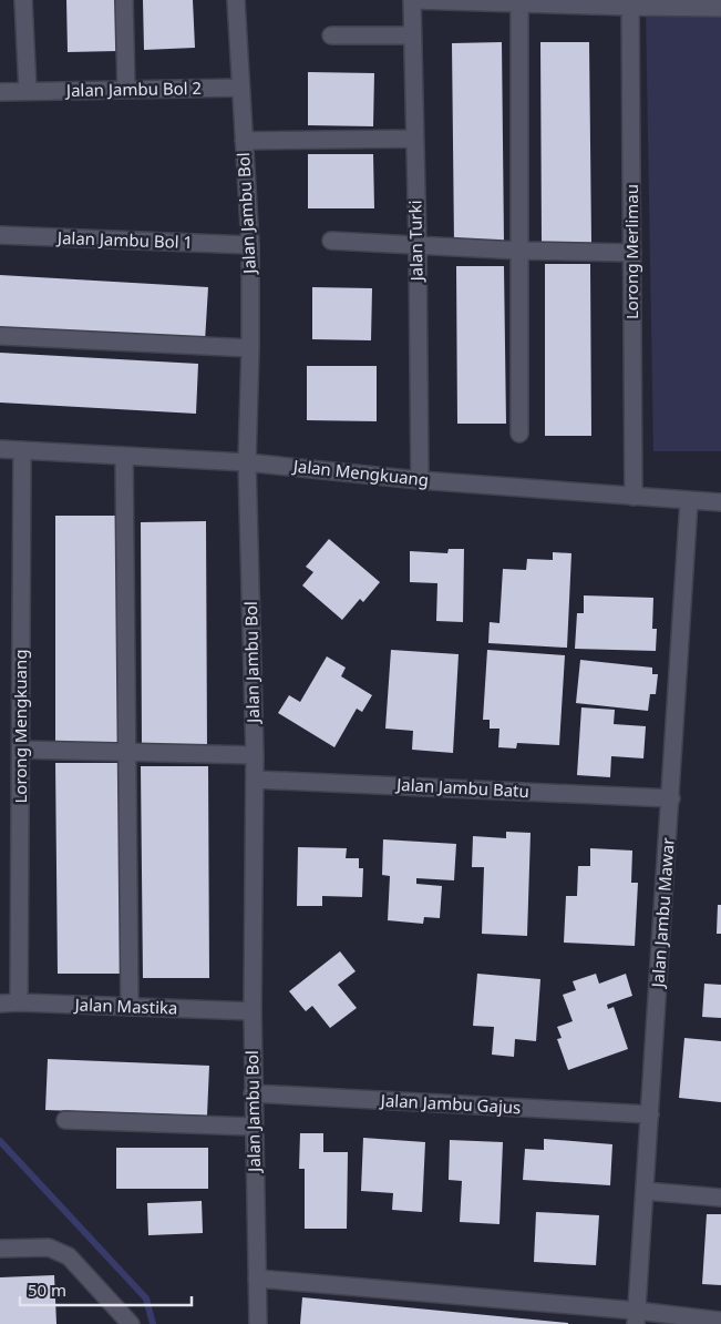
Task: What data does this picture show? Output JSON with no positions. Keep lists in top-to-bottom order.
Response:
{
  "streets": {
    "street": [
      "Jalan Jambu Bol 2",
      "Jalan Jambu Bol",
      "Jalan Jambu Bol 1",
      "Jalan Turki",
      "Lorong Merlimau",
      "Jalan Mengkuang",
      "Lorong Mengkuang",
      "Jalan Jambu Batu",
      "Jalan Jambu Mawar",
      "Jalan Mastika",
      "Jalan Jambu Gajus"
    ]
  },
  "crossings": [
    ["Jalan Jambu Bol 2", "Jalan Jambu Bol"],
    ["Jalan Jambu Bol", "Jalan Jambu Bol 1"],
    ["Jalan Jambu Bol", "Jalan Mengkuang"],
    ["Jalan Jambu Bol", "Jalan Jambu Batu"],
    ["Jalan Jambu Bol", "Jalan Mastika"],
    ["Jalan Jambu Bol", "Jalan Jambu Gajus"],
    ["Jalan Turki", "Jalan Mengkuang"],
    ["Lorong Merlimau", "Jalan Mengkuang"],
    ["Jalan Mengkuang", "Lorong Mengkuang"],
    ["Jalan Mengkuang", "Jalan Jambu Mawar"],
    ["Lorong Mengkuang", "Jalan Mastika"],
    ["Jalan Jambu Batu", "Jalan Jambu Mawar"],
    ["Jalan Jambu Mawar", "Jalan Jambu Gajus"]
  ],
  "scale_bar": "50 m"
}
